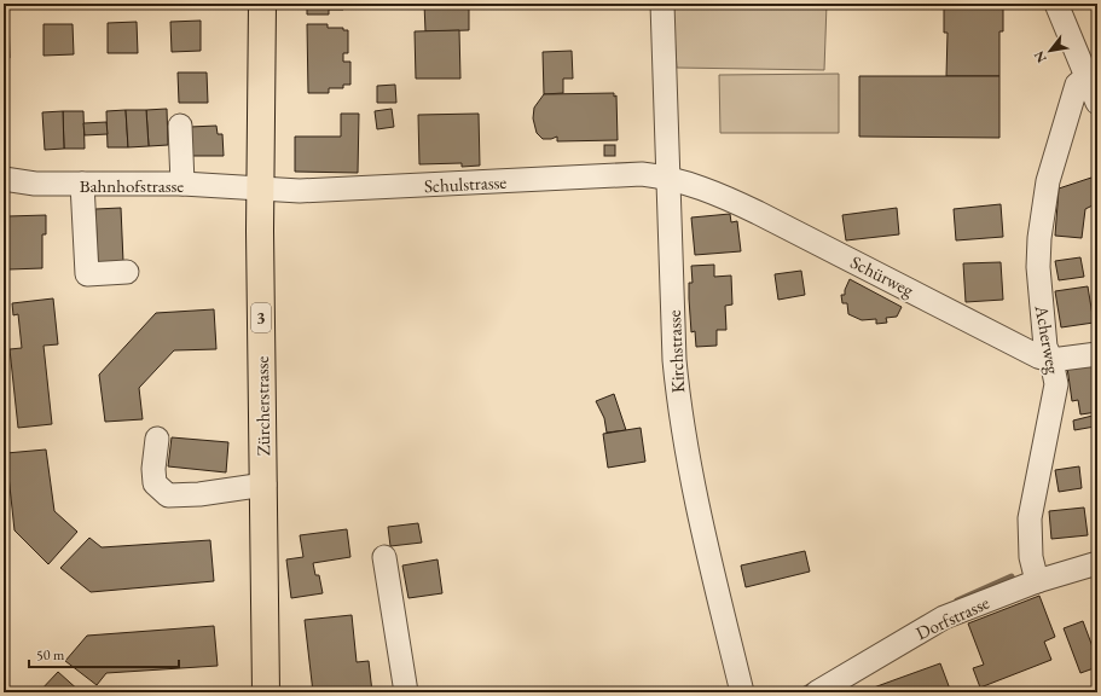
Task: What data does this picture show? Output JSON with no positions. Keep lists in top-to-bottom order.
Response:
{
  "streets": {
    "main road": ["3", "Zürcherstrasse"],
    "street": [
      "Schulstrasse",
      "Bahnhofstrasse",
      "Schürweg",
      "Acherweg",
      "Kirchstrasse",
      "Dorfstrasse"
    ]
  },
  "crossings": [
    ["Schulstrasse", "Bahnhofstrasse"],
    ["Schulstrasse", "Schürweg"],
    ["Schulstrasse", "Kirchstrasse"],
    ["Schulstrasse", "Zürcherstrasse"],
    ["Bahnhofstrasse", "Zürcherstrasse"],
    ["Schürweg", "Acherweg"],
    ["Schürweg", "Kirchstrasse"],
    ["Acherweg", "Dorfstrasse"]
  ],
  "scale_bar": "50 m",
  "north": "bottom left"
}
